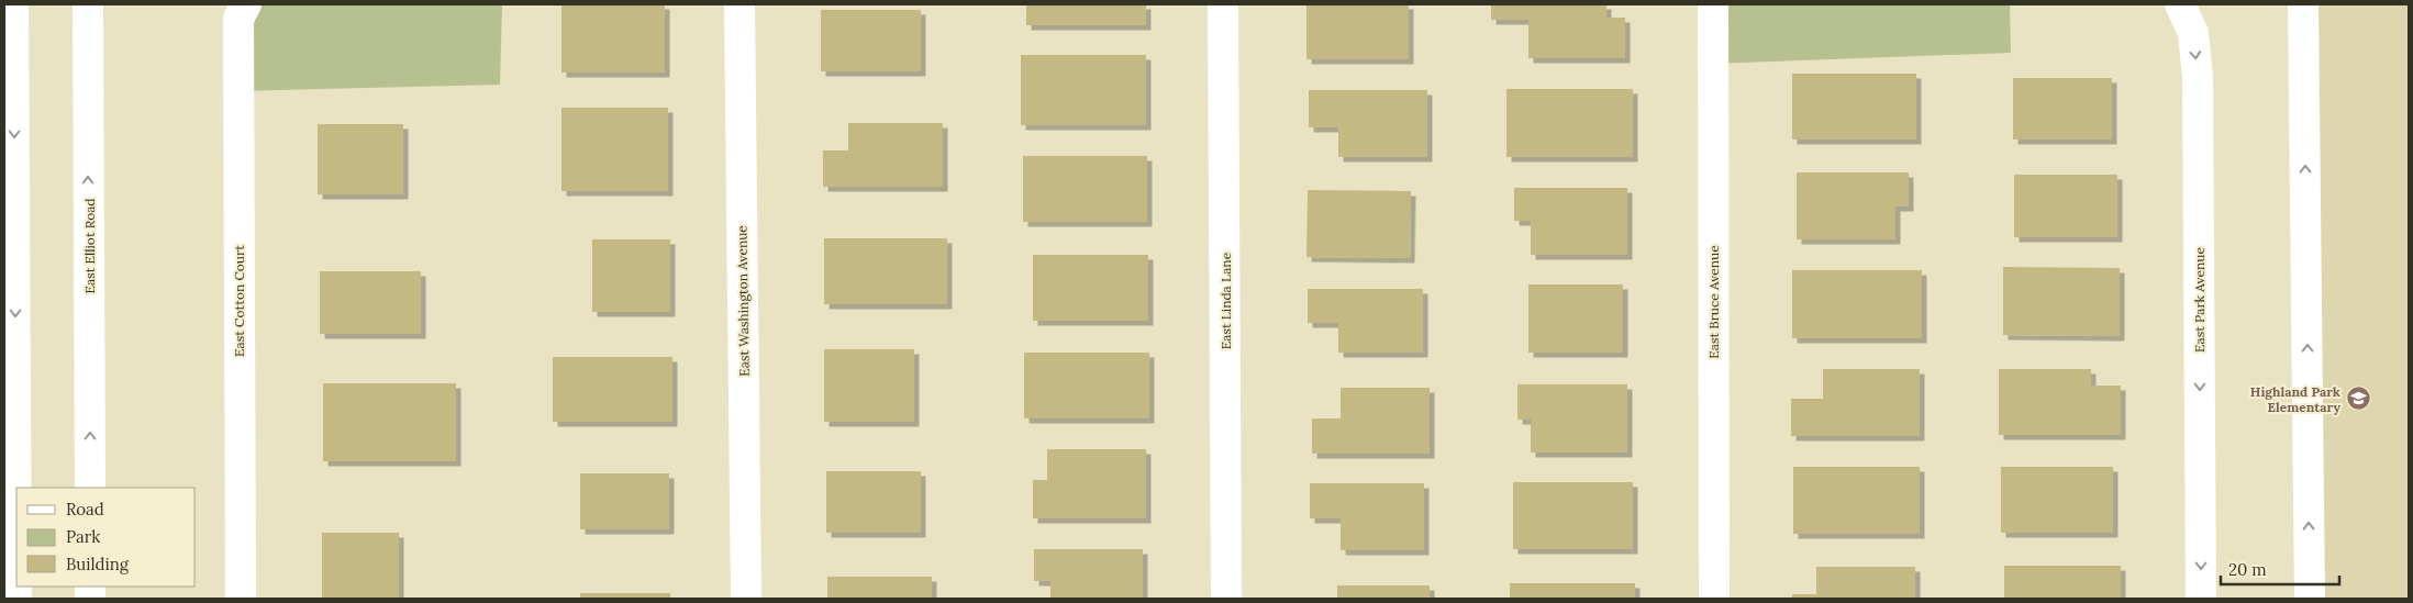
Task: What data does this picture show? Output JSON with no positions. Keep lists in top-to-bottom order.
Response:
{
  "streets": {
    "street": [
      "East Elliot Road",
      "East Park Avenue",
      "East Cotton Court",
      "East Washington Avenue",
      "East Linda Lane",
      "East Bruce Avenue"
    ]
  },
  "places": {
    "school or university": ["Highland Park Elementary"]
  },
  "legend": ["Road", "Park", "Building"],
  "scale_bar": "20 m"
}
